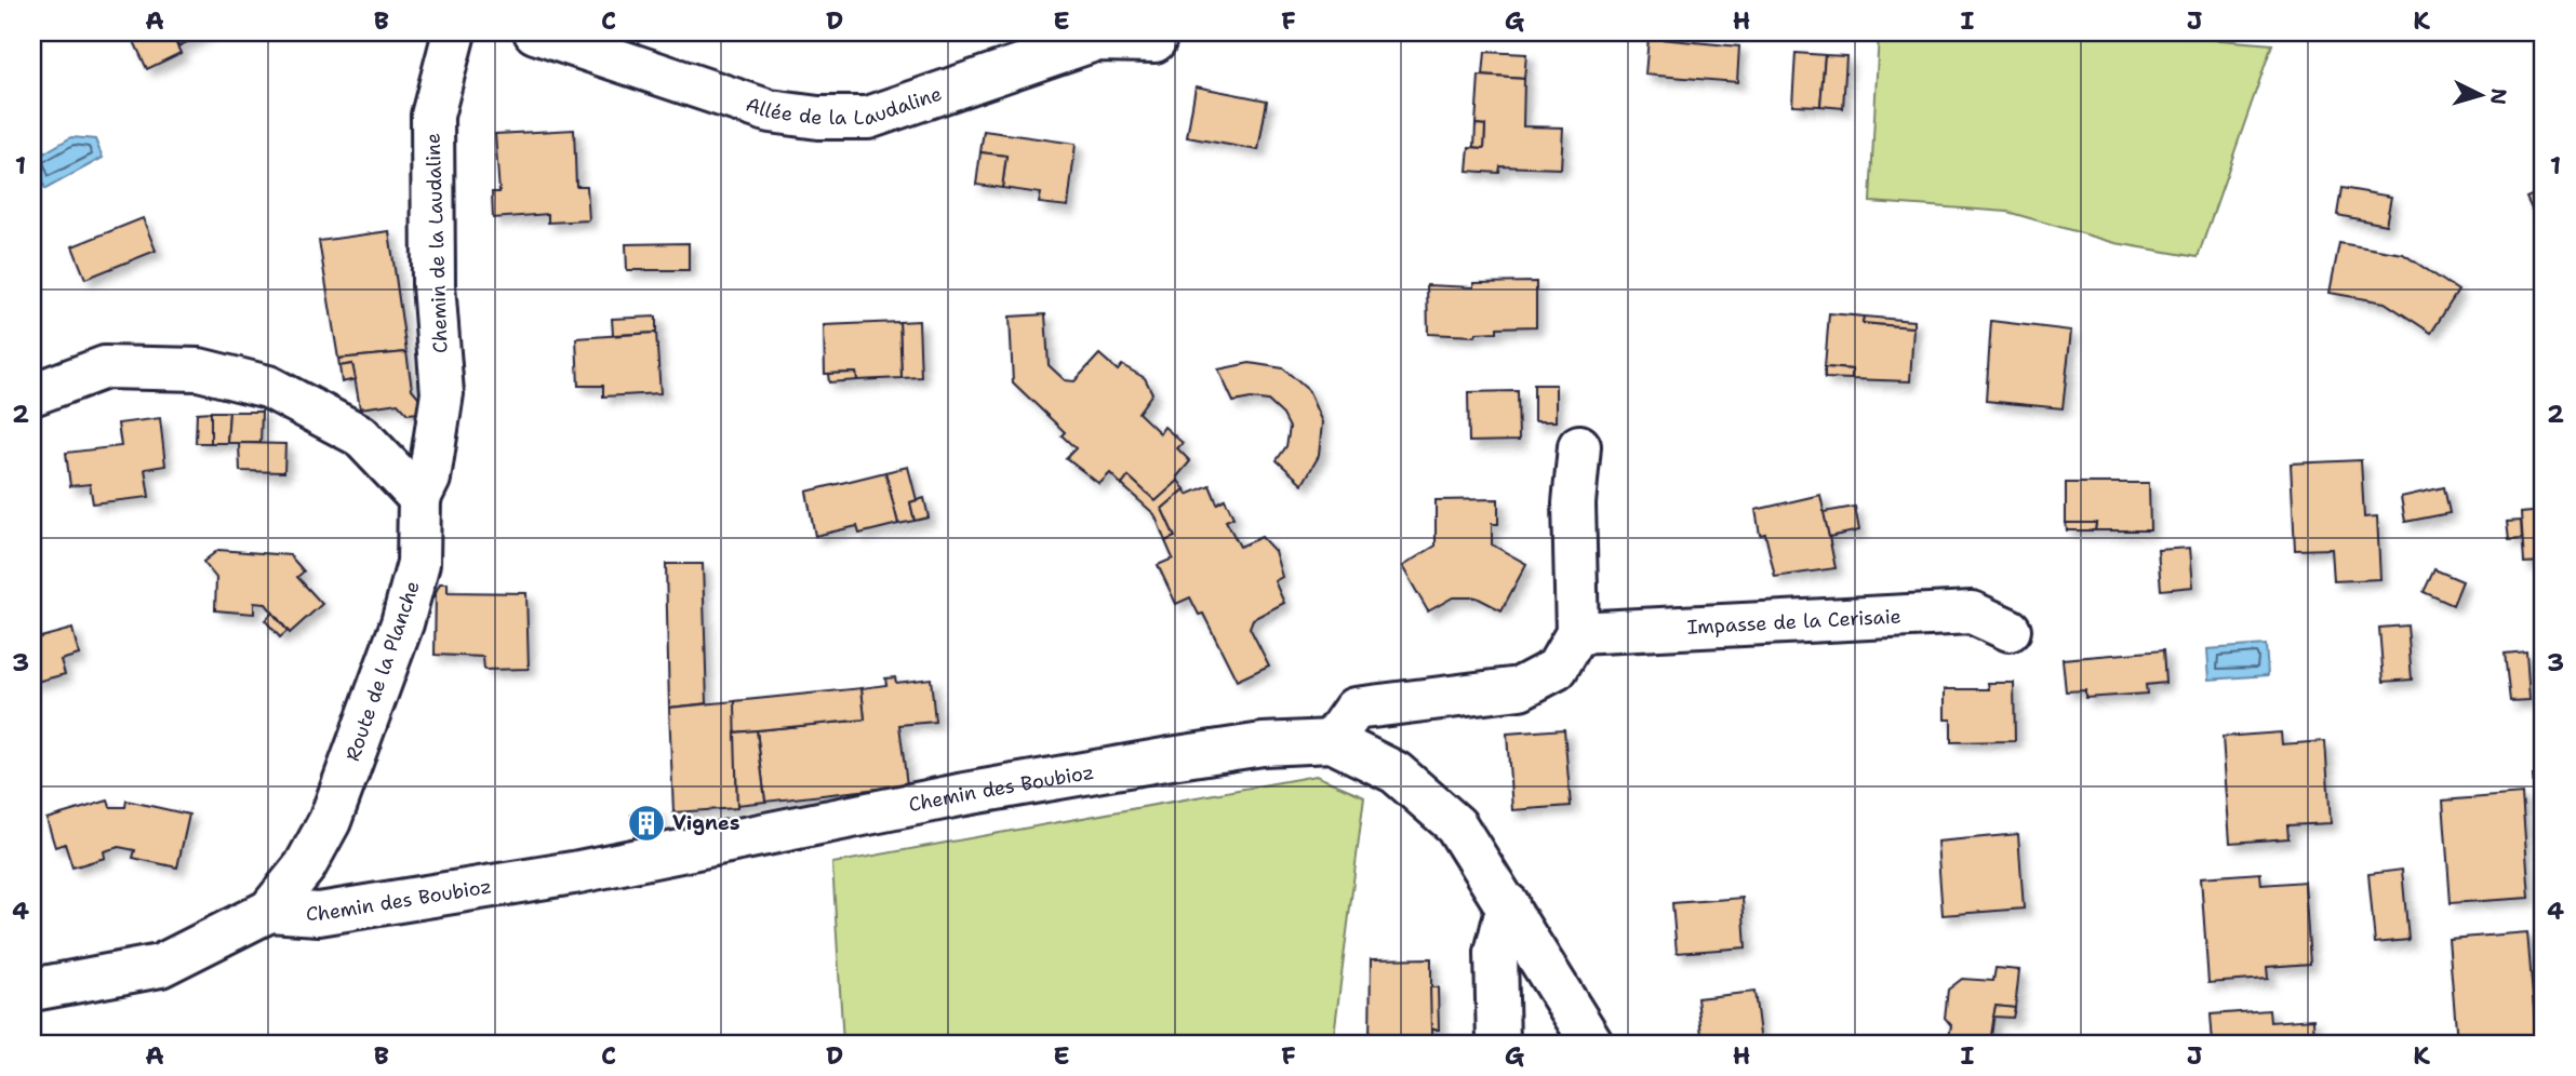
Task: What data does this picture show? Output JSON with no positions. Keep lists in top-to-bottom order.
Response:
{
  "streets": {
    "street": [
      "Allée de la Laudaline",
      "Chemin de la Laudaline",
      "Impasse de la Cerisaie",
      "Route de la Planche",
      "Chemin des Boubioz"
    ]
  },
  "crossings": [
    ["Chemin de la Laudaline", "Route de la Planche"],
    ["Route de la Planche", "Chemin des Boubioz"]
  ],
  "places": {
    "building": ["Vignes"]
  },
  "north": "right",
  "grid": {
    "columns": [
      "A",
      "B",
      "C",
      "D",
      "E",
      "F",
      "G",
      "H",
      "I",
      "J",
      "K"
    ],
    "rows": [
      "1",
      "2",
      "3",
      "4"
    ]
  }
}
